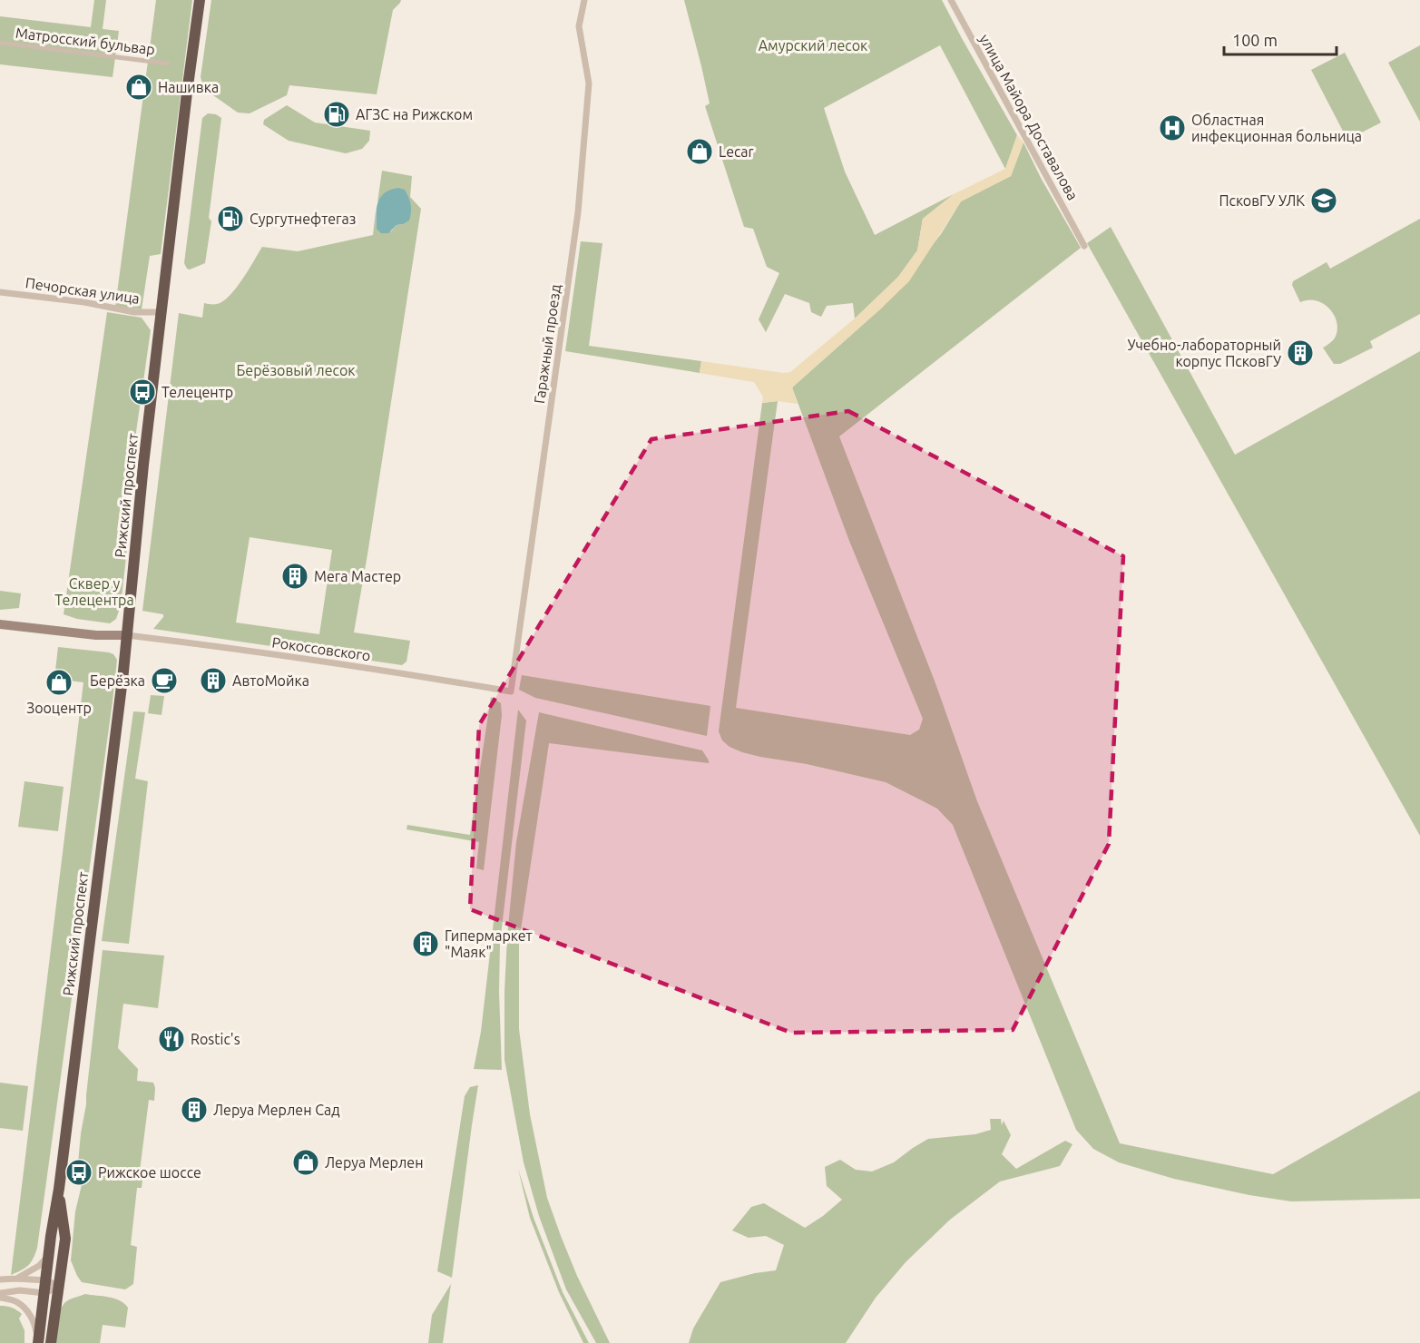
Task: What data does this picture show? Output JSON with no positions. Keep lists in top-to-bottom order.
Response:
{
  "streets": {
    "highway": ["Рижский проспект"],
    "street": [
      "Матросский бульвар",
      "улица Майора Доставалова",
      "Печорская улица",
      "Гаражный проезд",
      "Рокоссовского"
    ]
  },
  "crossings": [
    ["Печорская улица", "Рижский проспект"],
    ["Гаражный проезд", "Рокоссовского"],
    ["Рижский проспект", "Рокоссовского"]
  ],
  "parks": ["Амурский лесок", "Берёзовый лесок", "Сквер у Телецентра"],
  "places": {
    "shop": [
      "Нашивка",
      "Lecar",
      "Зооцентр",
      "Леруа Мерлен"
    ],
    "fuel station": ["АГЗС на Рижском", "Сургутнефтегаз"],
    "hospital": ["Областная инфекционная больница"],
    "school or university": ["ПсковГУ УЛК"],
    "building": [
      "Учебно-лабораторный корпус ПсковГУ",
      "Мега Мастер",
      "АвтоМойка",
      "Гипермаркет \"Маяк\"",
      "Леруа Мерлен Сад"
    ],
    "bus stop": ["Телецентр", "Рижское шоссе"],
    "cafe": ["Берёзка"],
    "restaurant": ["Rostic's"]
  },
  "scale_bar": "100 m"
}
